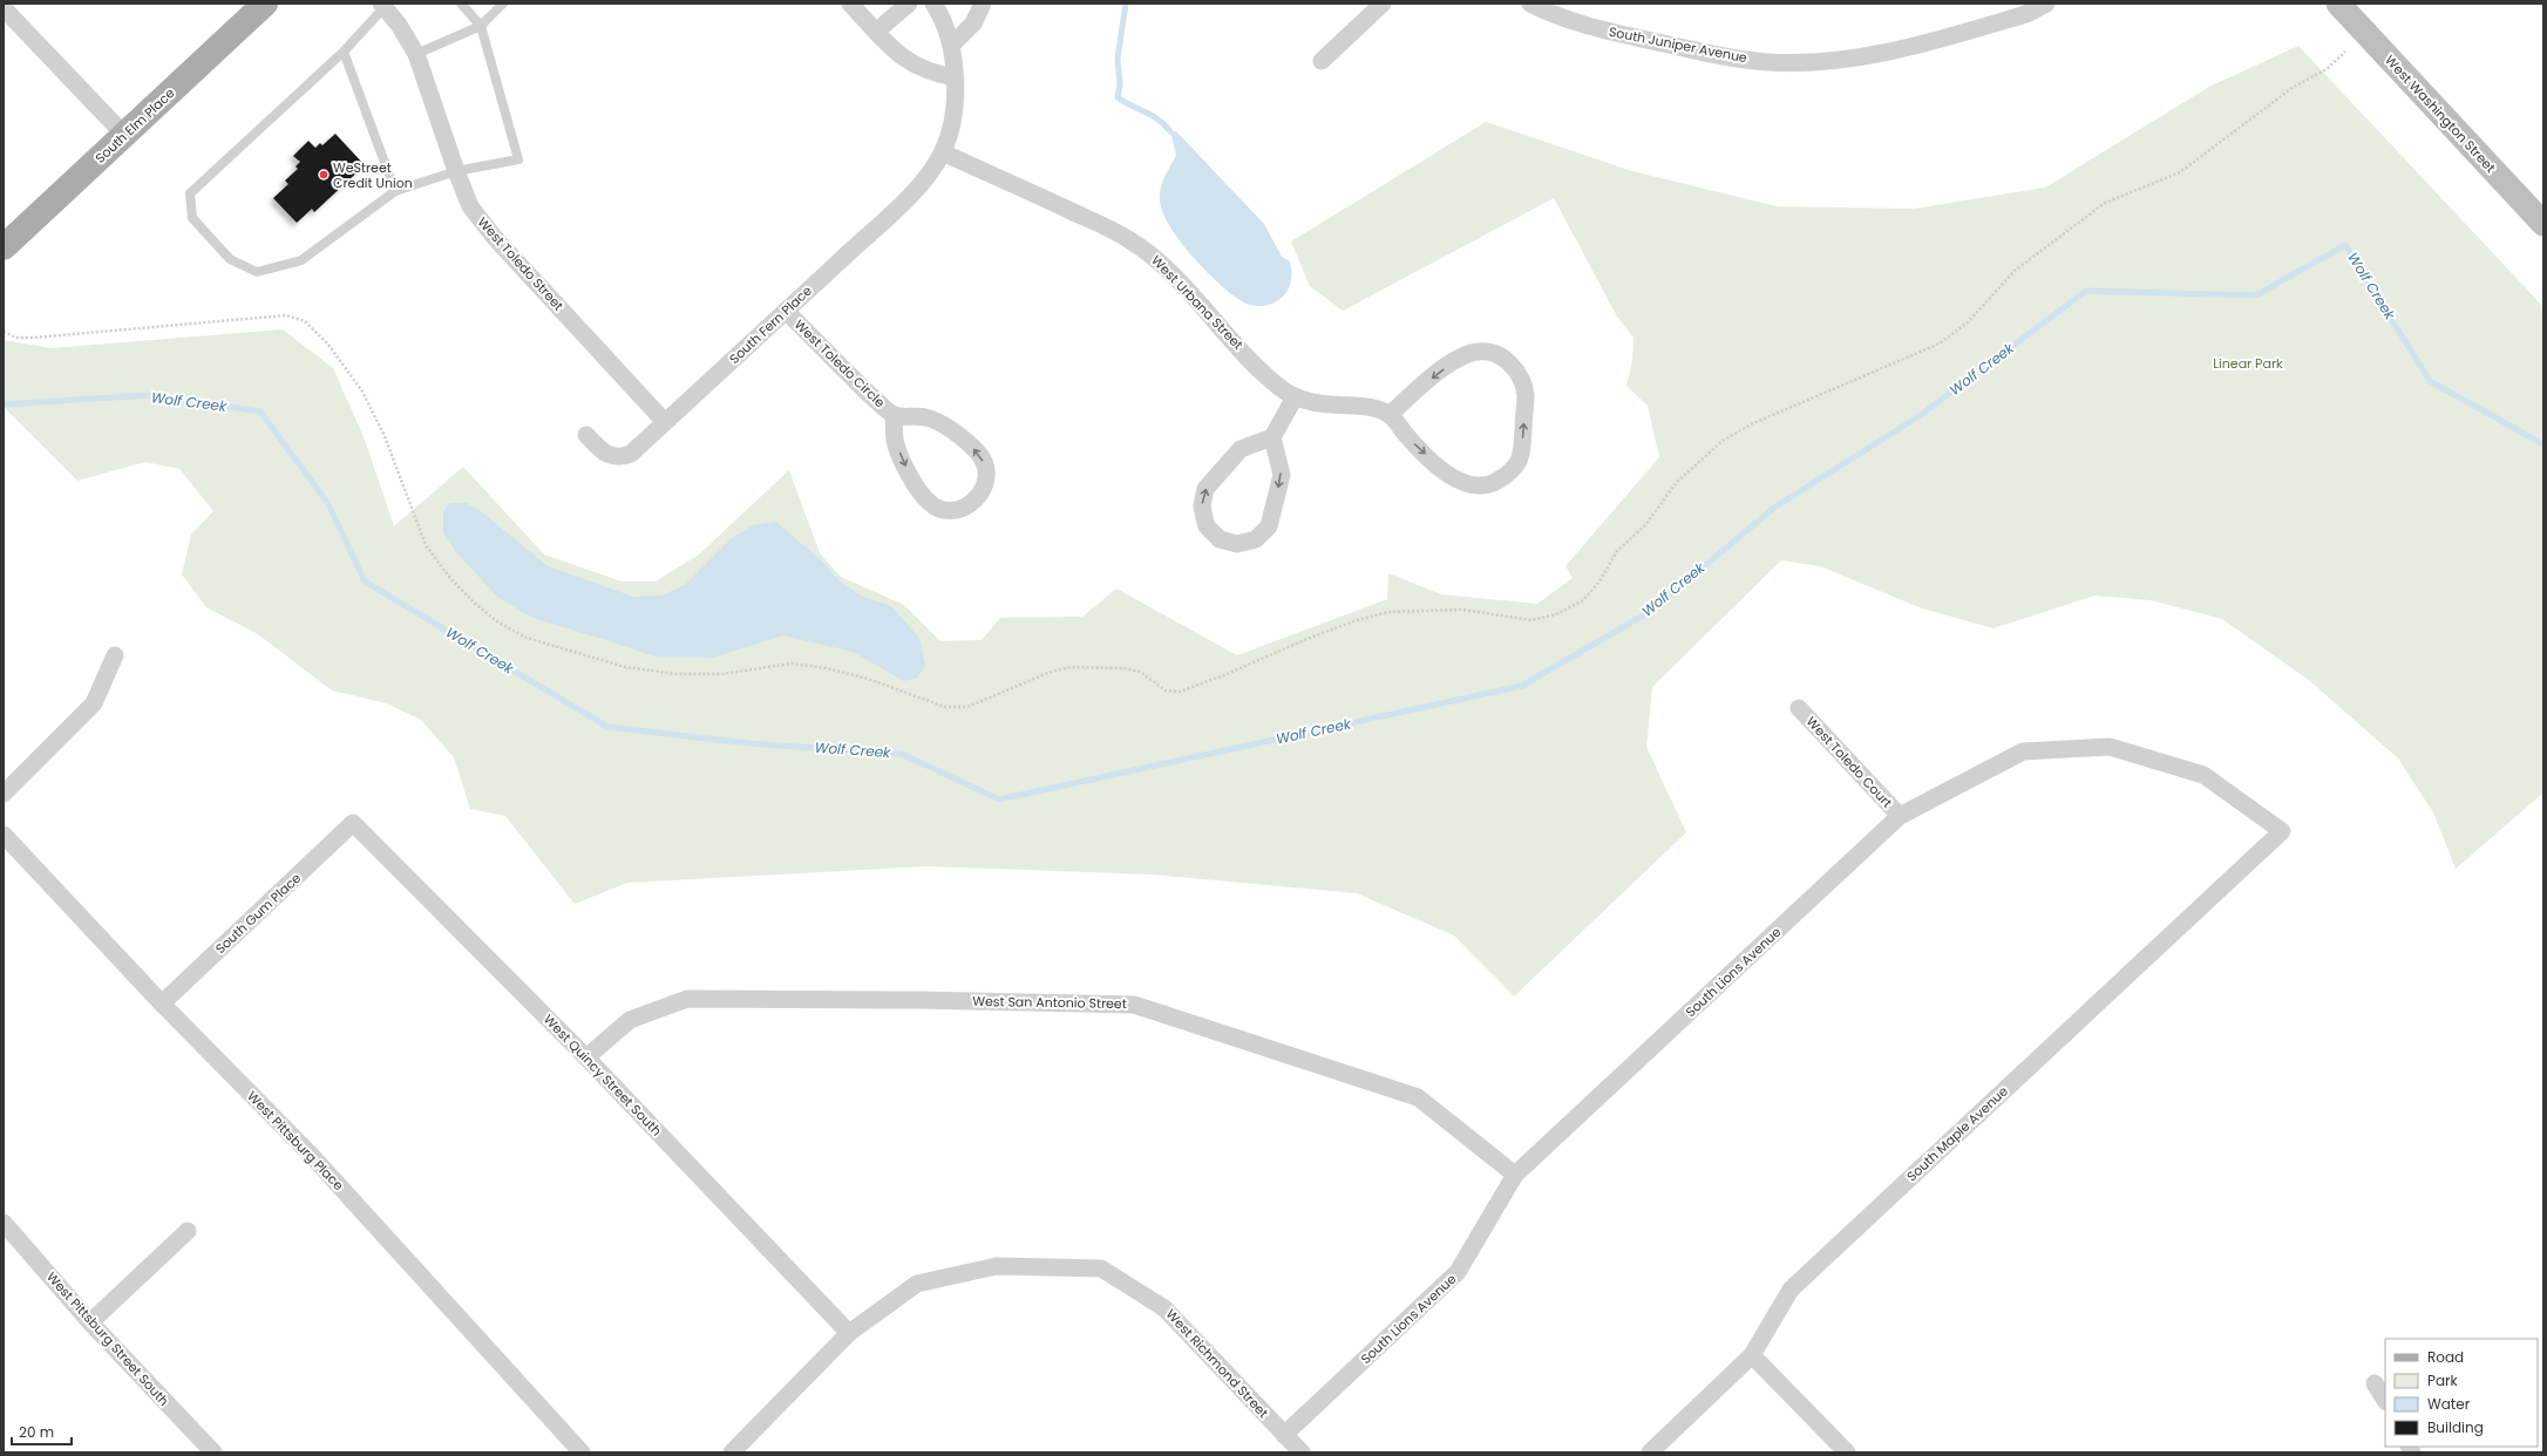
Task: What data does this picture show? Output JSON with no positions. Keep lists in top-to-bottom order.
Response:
{
  "streets": {
    "main road": ["West Washington Street", "South Elm Place"],
    "street": [
      "South Juniper Avenue",
      "West Toledo Street",
      "West Urbana Street",
      "South Fern Place",
      "West Toledo Circle",
      "West Toledo Court",
      "South Gum Place",
      "South Lions Avenue",
      "West San Antonio Street",
      "West Quincy Street South",
      "South Maple Avenue",
      "West Pittsburg Place",
      "West Pittsburg Street South",
      "West Richmond Street"
    ]
  },
  "crossings": [
    ["West Toledo Street", "South Fern Place"],
    ["West Urbana Street", "South Fern Place"],
    ["South Fern Place", "West Toledo Circle"],
    ["West Toledo Court", "South Lions Avenue"],
    ["South Gum Place", "West Quincy Street South"],
    ["South Gum Place", "West Pittsburg Place"],
    ["South Lions Avenue", "West San Antonio Street"],
    ["South Lions Avenue", "South Maple Avenue"],
    ["South Lions Avenue", "West Richmond Street"],
    ["West San Antonio Street", "West Quincy Street South"],
    ["West Quincy Street South", "West Richmond Street"]
  ],
  "water": ["Wolf Creek"],
  "parks": ["Linear Park"],
  "places": ["WeStreet Credit Union"],
  "legend": [
    "Road",
    "Park",
    "Water",
    "Building"
  ],
  "scale_bar": "20 m"
}
